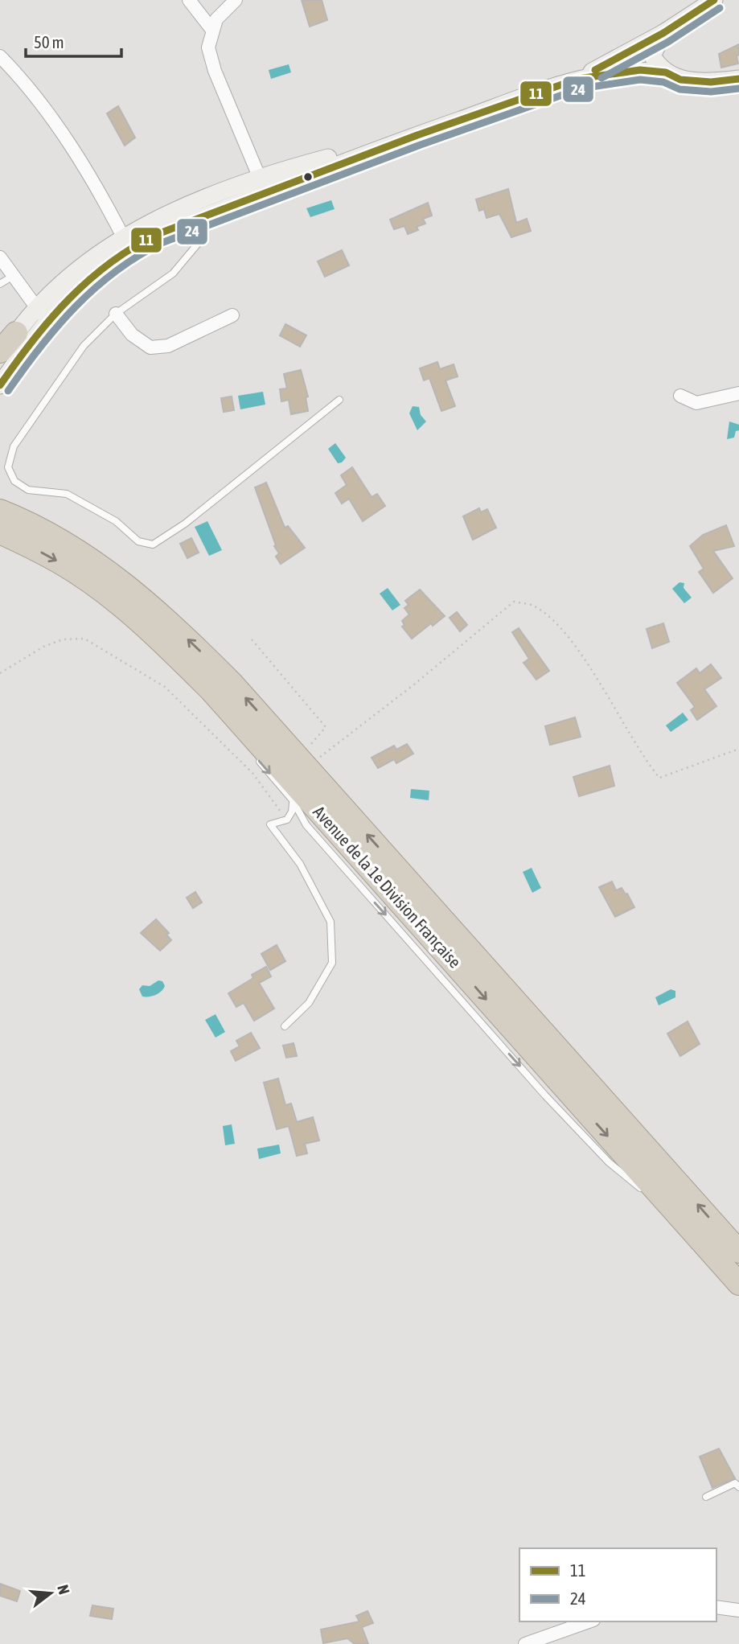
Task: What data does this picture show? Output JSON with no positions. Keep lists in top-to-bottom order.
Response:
{
  "streets": {
    "highway": ["Avenue de la 1e Division Française"]
  },
  "lines": ["transit line 11", "transit line 24"],
  "legend": ["11", "24"],
  "scale_bar": "50 m",
  "north": "right"
}
